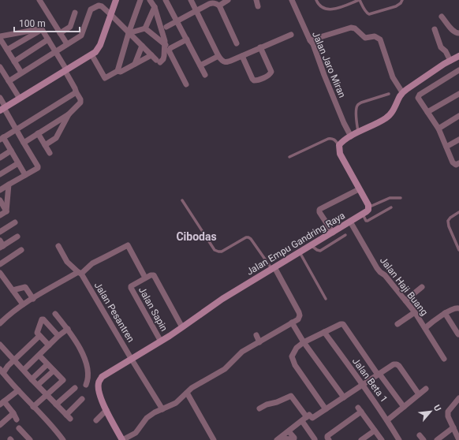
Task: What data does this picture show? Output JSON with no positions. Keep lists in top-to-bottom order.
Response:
{
  "streets": {
    "street": [
      "Jalan Jaro Miran",
      "Jalan Empu Gandring Raya",
      "Jalan Haji Buang",
      "Jalan Sapin",
      "Jalan Pesantren",
      "Jalan Beta 1"
    ]
  },
  "crossings": [
    ["Jalan Empu Gandring Raya", "Jalan Haji Buang"],
    ["Jalan Empu Gandring Raya", "Jalan Sapin"],
    ["Jalan Empu Gandring Raya", "Jalan Pesantren"]
  ],
  "districts": ["Cibodas"],
  "scale_bar": "100 m",
  "north": "top right"
}
